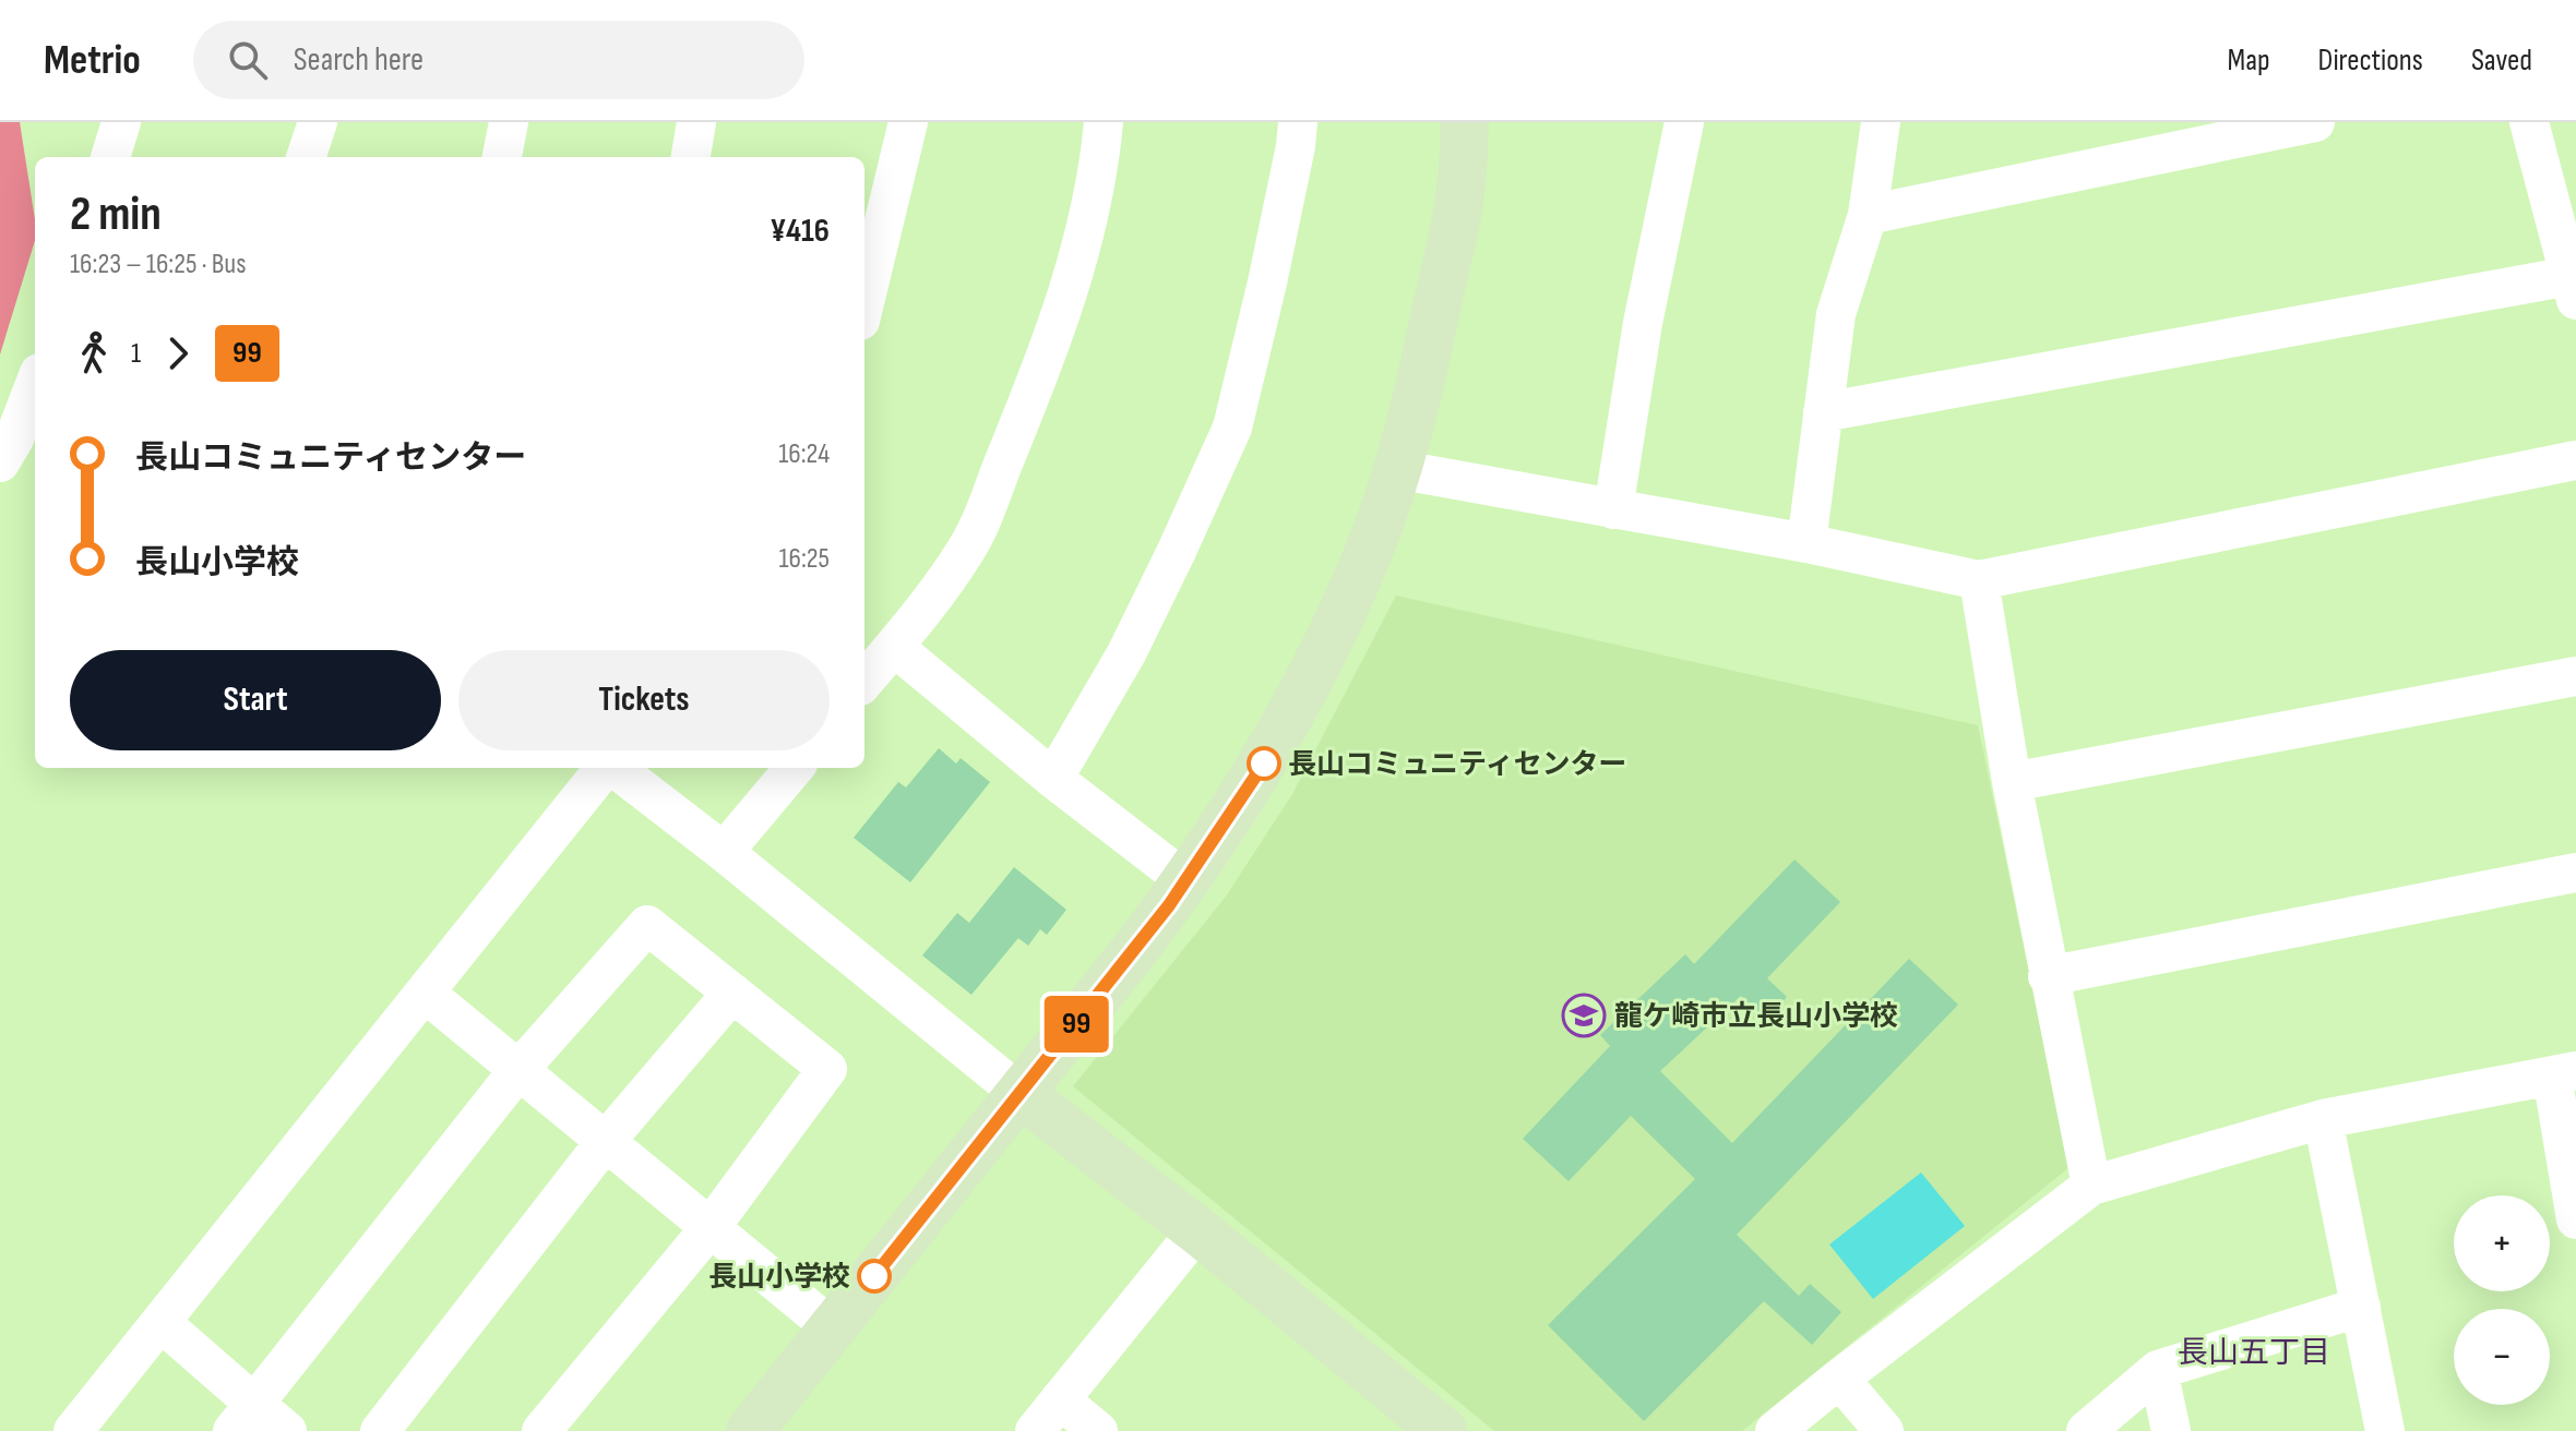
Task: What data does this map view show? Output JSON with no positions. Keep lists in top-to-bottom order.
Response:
{
  "districts": ["長山五丁目"],
  "places": {
    "other": ["長山コミュニティセンター", "長山小学校"],
    "school or university": ["龍ケ崎市立長山小学校"]
  },
  "lines": ["bus line 99"],
  "page": {
    "header": "Metrio",
    "search": "Search here",
    "nav": ["Map", "Directions", "Saved"],
    "on_map": "99",
    "heading": ["2 min", "16:23 – 16:25 · Bus", "¥416"],
    "legs": ["1", "99"],
    "list": [
      {
        "name": "長山コミュニティセンター",
        "value": "16:24"
      },
      {
        "name": "長山小学校",
        "value": "16:25"
      }
    ],
    "buttons": ["Start", "Tickets"],
    "map_buttons": ["+", "−"]
  }
}
